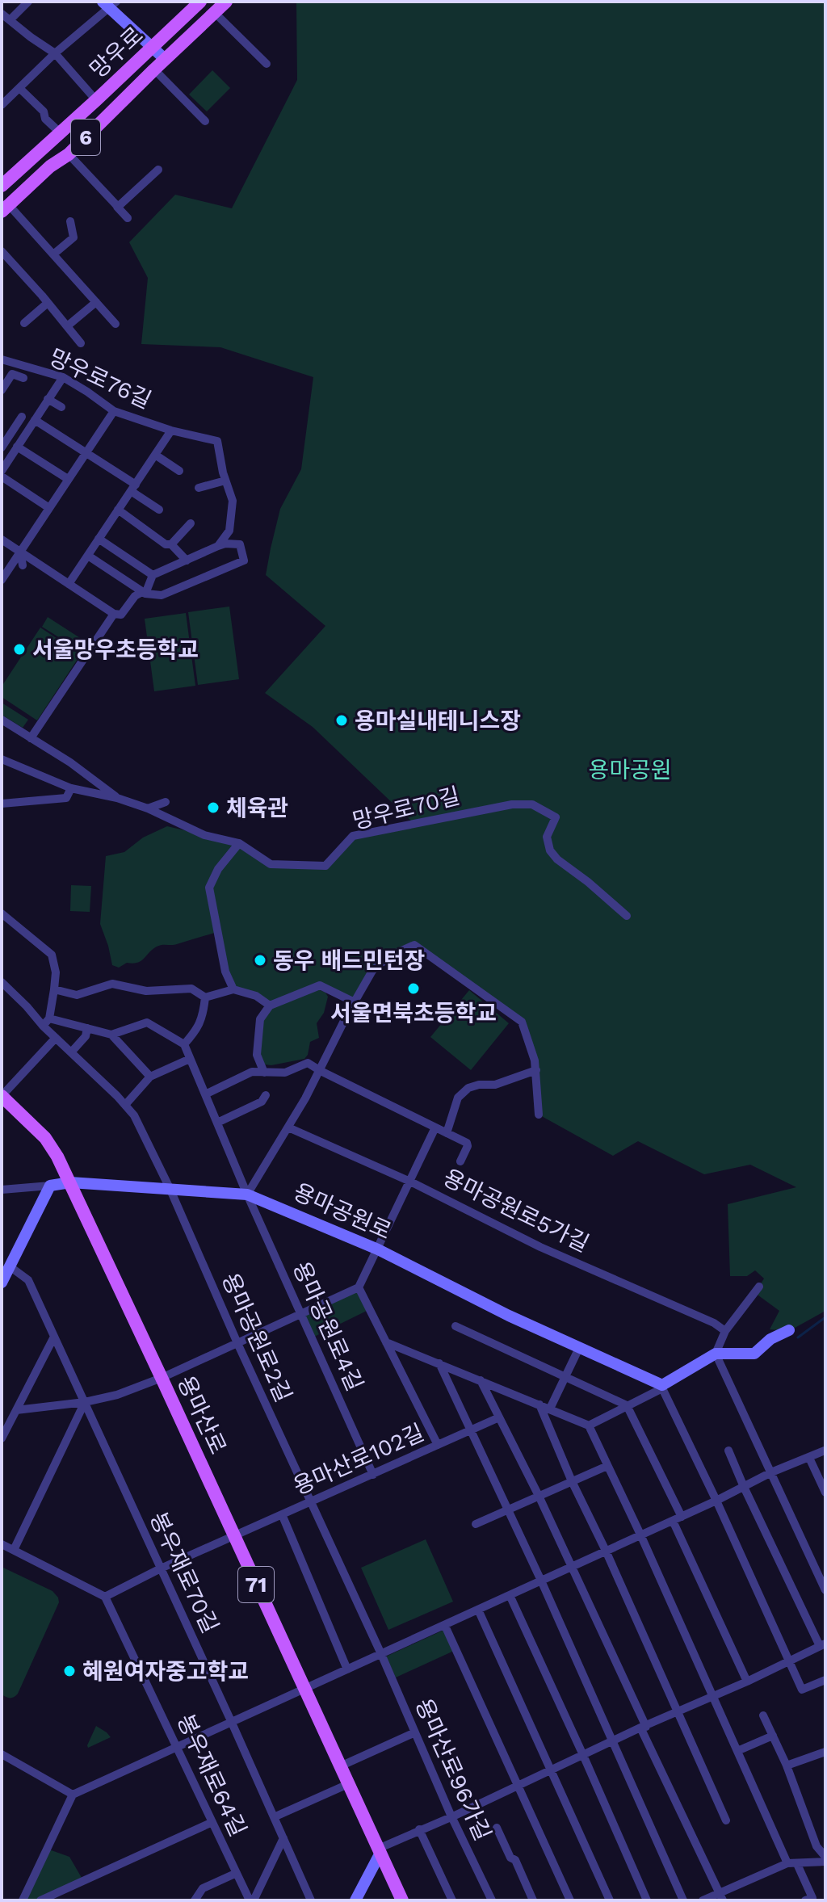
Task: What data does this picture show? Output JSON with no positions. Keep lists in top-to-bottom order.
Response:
{
  "streets": {
    "main road": [
      "망우로",
      "6",
      "용마산로",
      "71"
    ],
    "street": [
      "망우로76길",
      "망우로70길",
      "용마공원로5가길",
      "용마공원로",
      "용마공원로4길",
      "용마공원로2길",
      "용마산로102길",
      "봉우재로70길",
      "용마산로96가길",
      "봉우재로64길"
    ]
  },
  "crossings": [
    ["용마공원로", "용마공원로4길"],
    ["용마공원로", "용마공원로2길"],
    ["용마공원로", "용마산로"],
    ["용마공원로4길", "용마산로102길"],
    ["용마공원로2길", "용마산로"],
    ["용마공원로2길", "용마산로102길"],
    ["용마공원로2길", "용마산로96가길"],
    ["용마산로", "용마산로102길"],
    ["용마산로102길", "봉우재로70길"],
    ["용마산로102길", "봉우재로64길"]
  ],
  "parks": ["용마공원"],
  "places": [
    "서울망우초등학교",
    "용마실내테니스장",
    "체육관",
    "동우 배드민턴장",
    "서울면북초등학교",
    "혜원여자중고학교"
  ]
}
